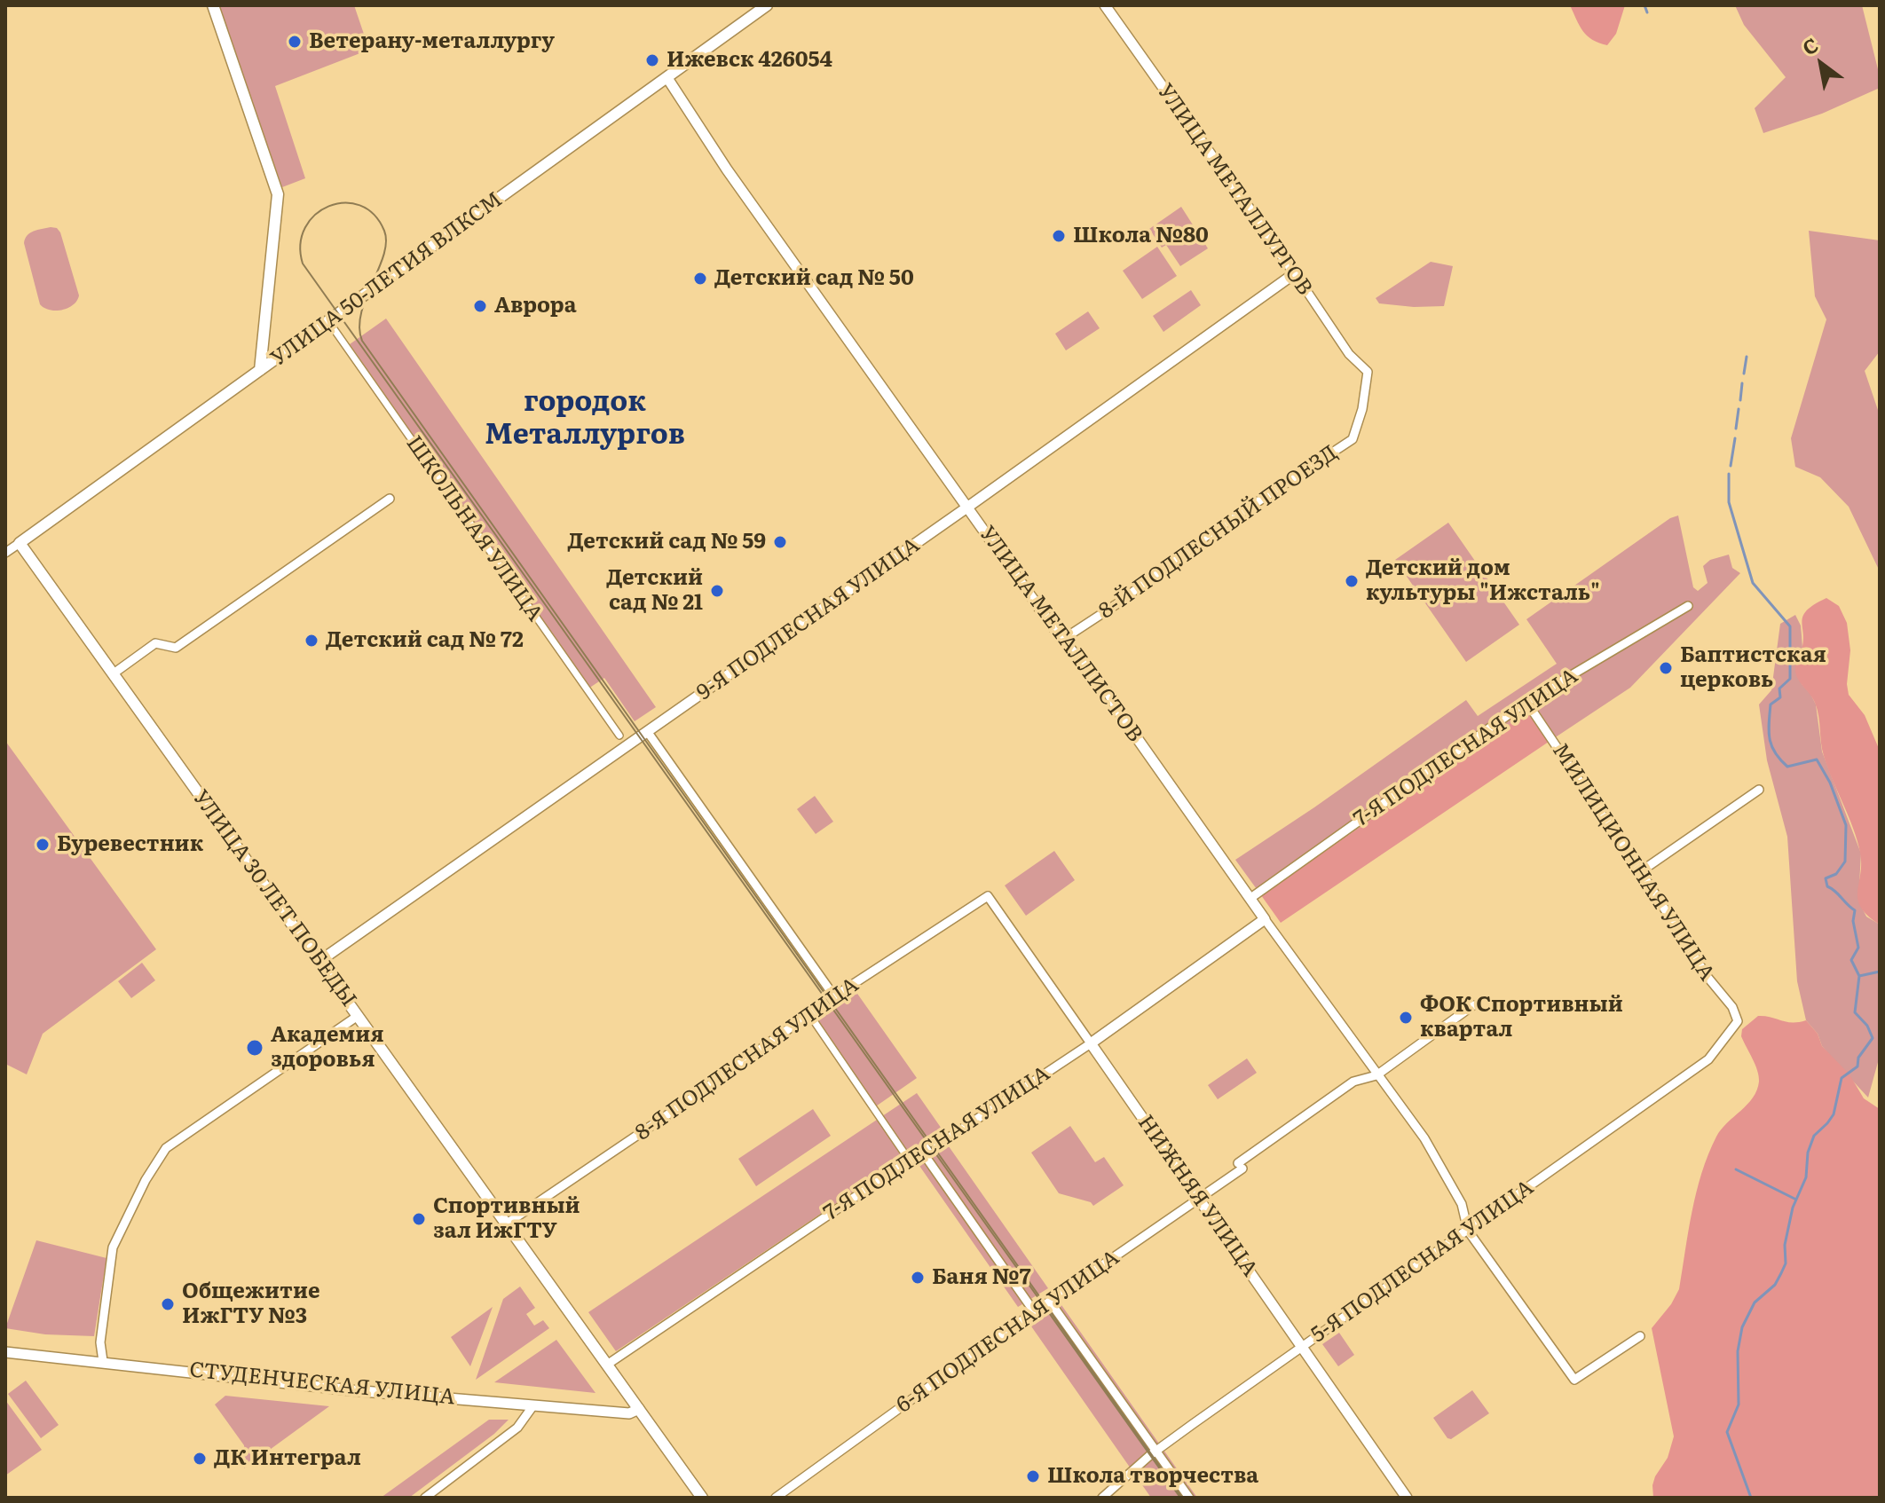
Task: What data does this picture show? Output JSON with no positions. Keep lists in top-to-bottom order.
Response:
{
  "streets": {
    "main road": ["УЛИЦА 50-ЛЕТИЯ ВЛКСМ", "УЛИЦА 30 ЛЕТ ПОБЕДЫ"],
    "street": [
      "УЛИЦА МЕТАЛЛУРГОВ",
      "ШКОЛЬНАЯ УЛИЦА",
      "8-Й ПОДЛЕСНЫЙ ПРОЕЗД",
      "9-Я ПОДЛЕСНАЯ УЛИЦА",
      "УЛИЦА МЕТАЛЛИСТОВ",
      "7-Я ПОДЛЕСНАЯ УЛИЦА",
      "МИЛИЦИОННАЯ УЛИЦА",
      "8-Я ПОДЛЕСНАЯ УЛИЦА",
      "НИЖНЯЯ УЛИЦА",
      "5-Я ПОДЛЕСНАЯ УЛИЦА",
      "6-Я ПОДЛЕСНАЯ УЛИЦА",
      "СТУДЕНЧЕСКАЯ УЛИЦА"
    ]
  },
  "crossings": [
    ["УЛИЦА МЕТАЛЛУРГОВ", "8-Й ПОДЛЕСНЫЙ ПРОЕЗД"],
    ["УЛИЦА МЕТАЛЛУРГОВ", "9-Я ПОДЛЕСНАЯ УЛИЦА"],
    ["УЛИЦА 50-ЛЕТИЯ ВЛКСМ", "ШКОЛЬНАЯ УЛИЦА"],
    ["УЛИЦА 50-ЛЕТИЯ ВЛКСМ", "УЛИЦА МЕТАЛЛИСТОВ"],
    ["УЛИЦА 50-ЛЕТИЯ ВЛКСМ", "УЛИЦА 30 ЛЕТ ПОБЕДЫ"],
    ["8-Й ПОДЛЕСНЫЙ ПРОЕЗД", "УЛИЦА МЕТАЛЛИСТОВ"],
    ["9-Я ПОДЛЕСНАЯ УЛИЦА", "УЛИЦА МЕТАЛЛИСТОВ"],
    ["9-Я ПОДЛЕСНАЯ УЛИЦА", "УЛИЦА 30 ЛЕТ ПОБЕДЫ"],
    ["УЛИЦА МЕТАЛЛИСТОВ", "7-Я ПОДЛЕСНАЯ УЛИЦА"],
    ["УЛИЦА МЕТАЛЛИСТОВ", "5-Я ПОДЛЕСНАЯ УЛИЦА"],
    ["УЛИЦА МЕТАЛЛИСТОВ", "6-Я ПОДЛЕСНАЯ УЛИЦА"],
    ["7-Я ПОДЛЕСНАЯ УЛИЦА", "МИЛИЦИОННАЯ УЛИЦА"],
    ["7-Я ПОДЛЕСНАЯ УЛИЦА", "УЛИЦА 30 ЛЕТ ПОБЕДЫ"],
    ["7-Я ПОДЛЕСНАЯ УЛИЦА", "НИЖНЯЯ УЛИЦА"],
    ["МИЛИЦИОННАЯ УЛИЦА", "5-Я ПОДЛЕСНАЯ УЛИЦА"],
    ["УЛИЦА 30 ЛЕТ ПОБЕДЫ", "8-Я ПОДЛЕСНАЯ УЛИЦА"],
    ["УЛИЦА 30 ЛЕТ ПОБЕДЫ", "СТУДЕНЧЕСКАЯ УЛИЦА"],
    ["8-Я ПОДЛЕСНАЯ УЛИЦА", "НИЖНЯЯ УЛИЦА"],
    ["НИЖНЯЯ УЛИЦА", "5-Я ПОДЛЕСНАЯ УЛИЦА"],
    ["НИЖНЯЯ УЛИЦА", "6-Я ПОДЛЕСНАЯ УЛИЦА"]
  ],
  "districts": ["городок Металлургов"],
  "places": [
    "Ветерану-металлургу",
    "Ижевск 426054",
    "Школа №80",
    "Детский сад № 50",
    "Аврора",
    "Детский сад № 59",
    "Детский дом культуры \"Ижсталь\"",
    "Детский сад № 21",
    "Детский сад № 72",
    "Баптистская церковь",
    "Буревестник",
    "ФОК Спортивный квартал",
    "Академия здоровья",
    "Спортивный зал ИжГТУ",
    "Баня №7",
    "Общежитие ИжГТУ №3",
    "ДК Интеграл",
    "Школа творчества"
  ],
  "north": "top left"
}
